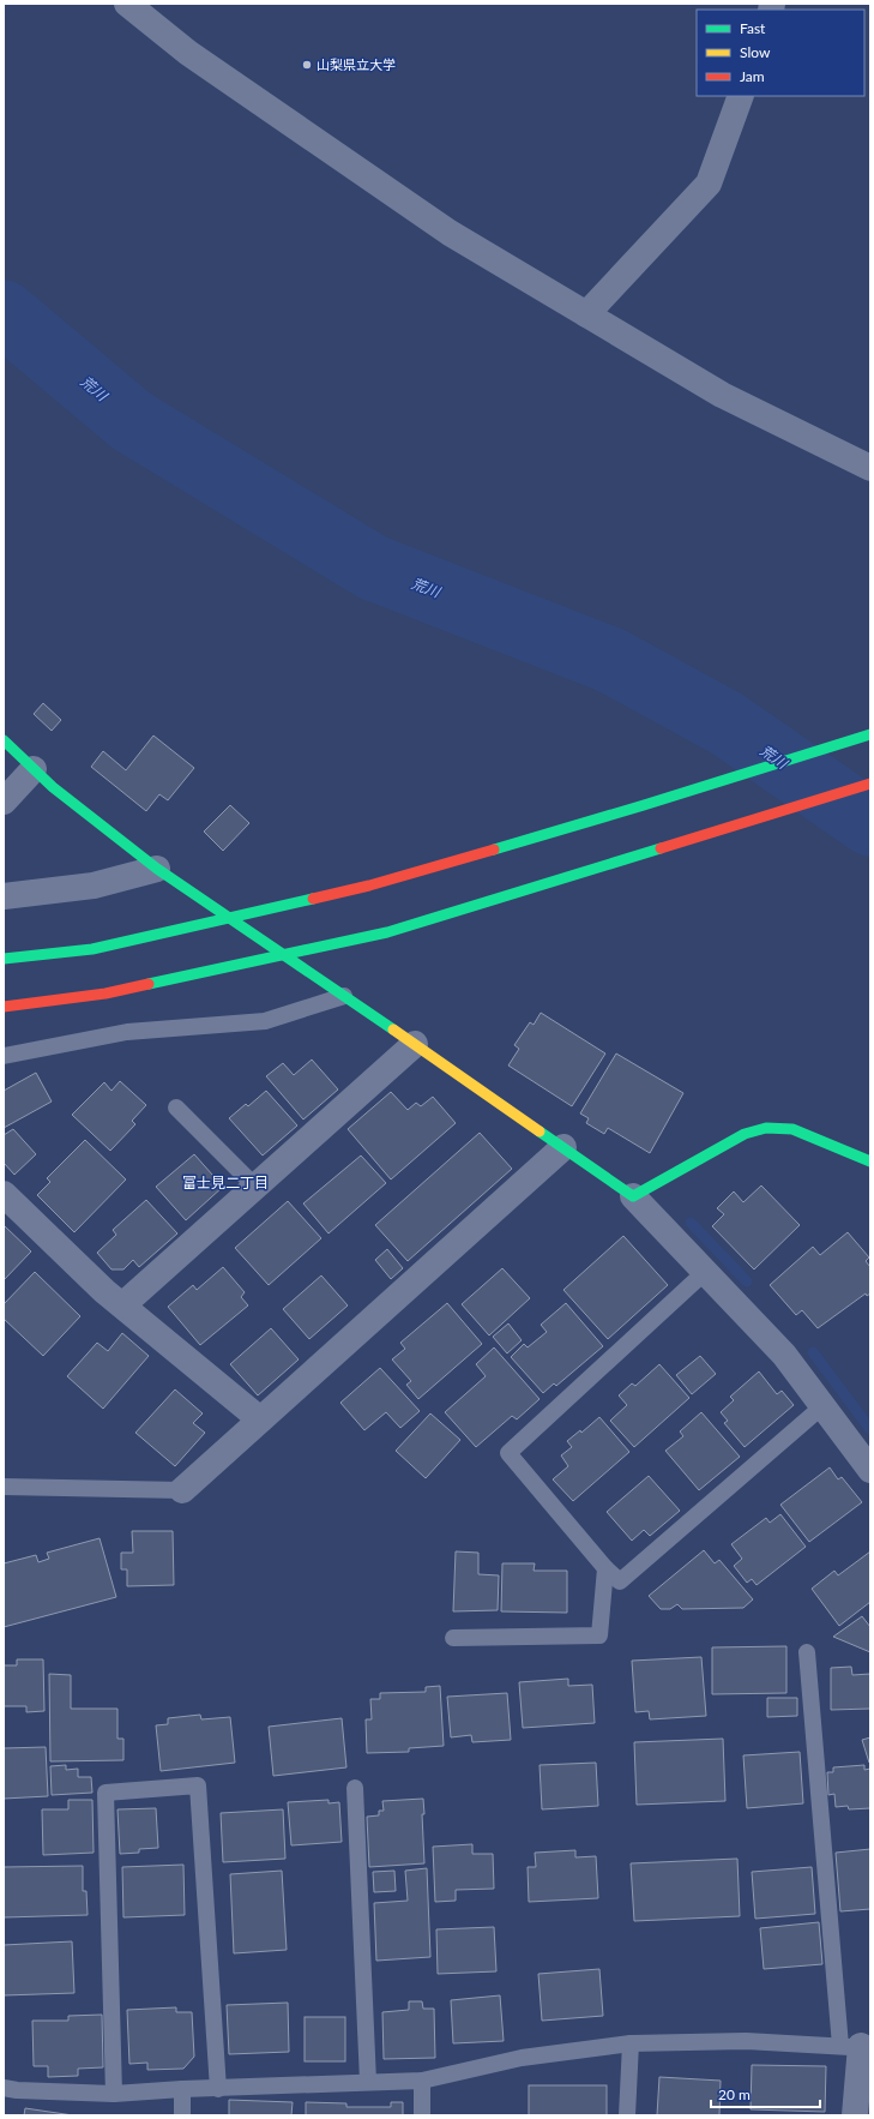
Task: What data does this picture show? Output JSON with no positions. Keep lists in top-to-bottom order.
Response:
{
  "districts": ["富士見二丁目"],
  "water": ["荒川"],
  "places": ["山梨県立大学"],
  "legend": ["Fast", "Slow", "Jam"],
  "scale_bar": "20 m"
}
